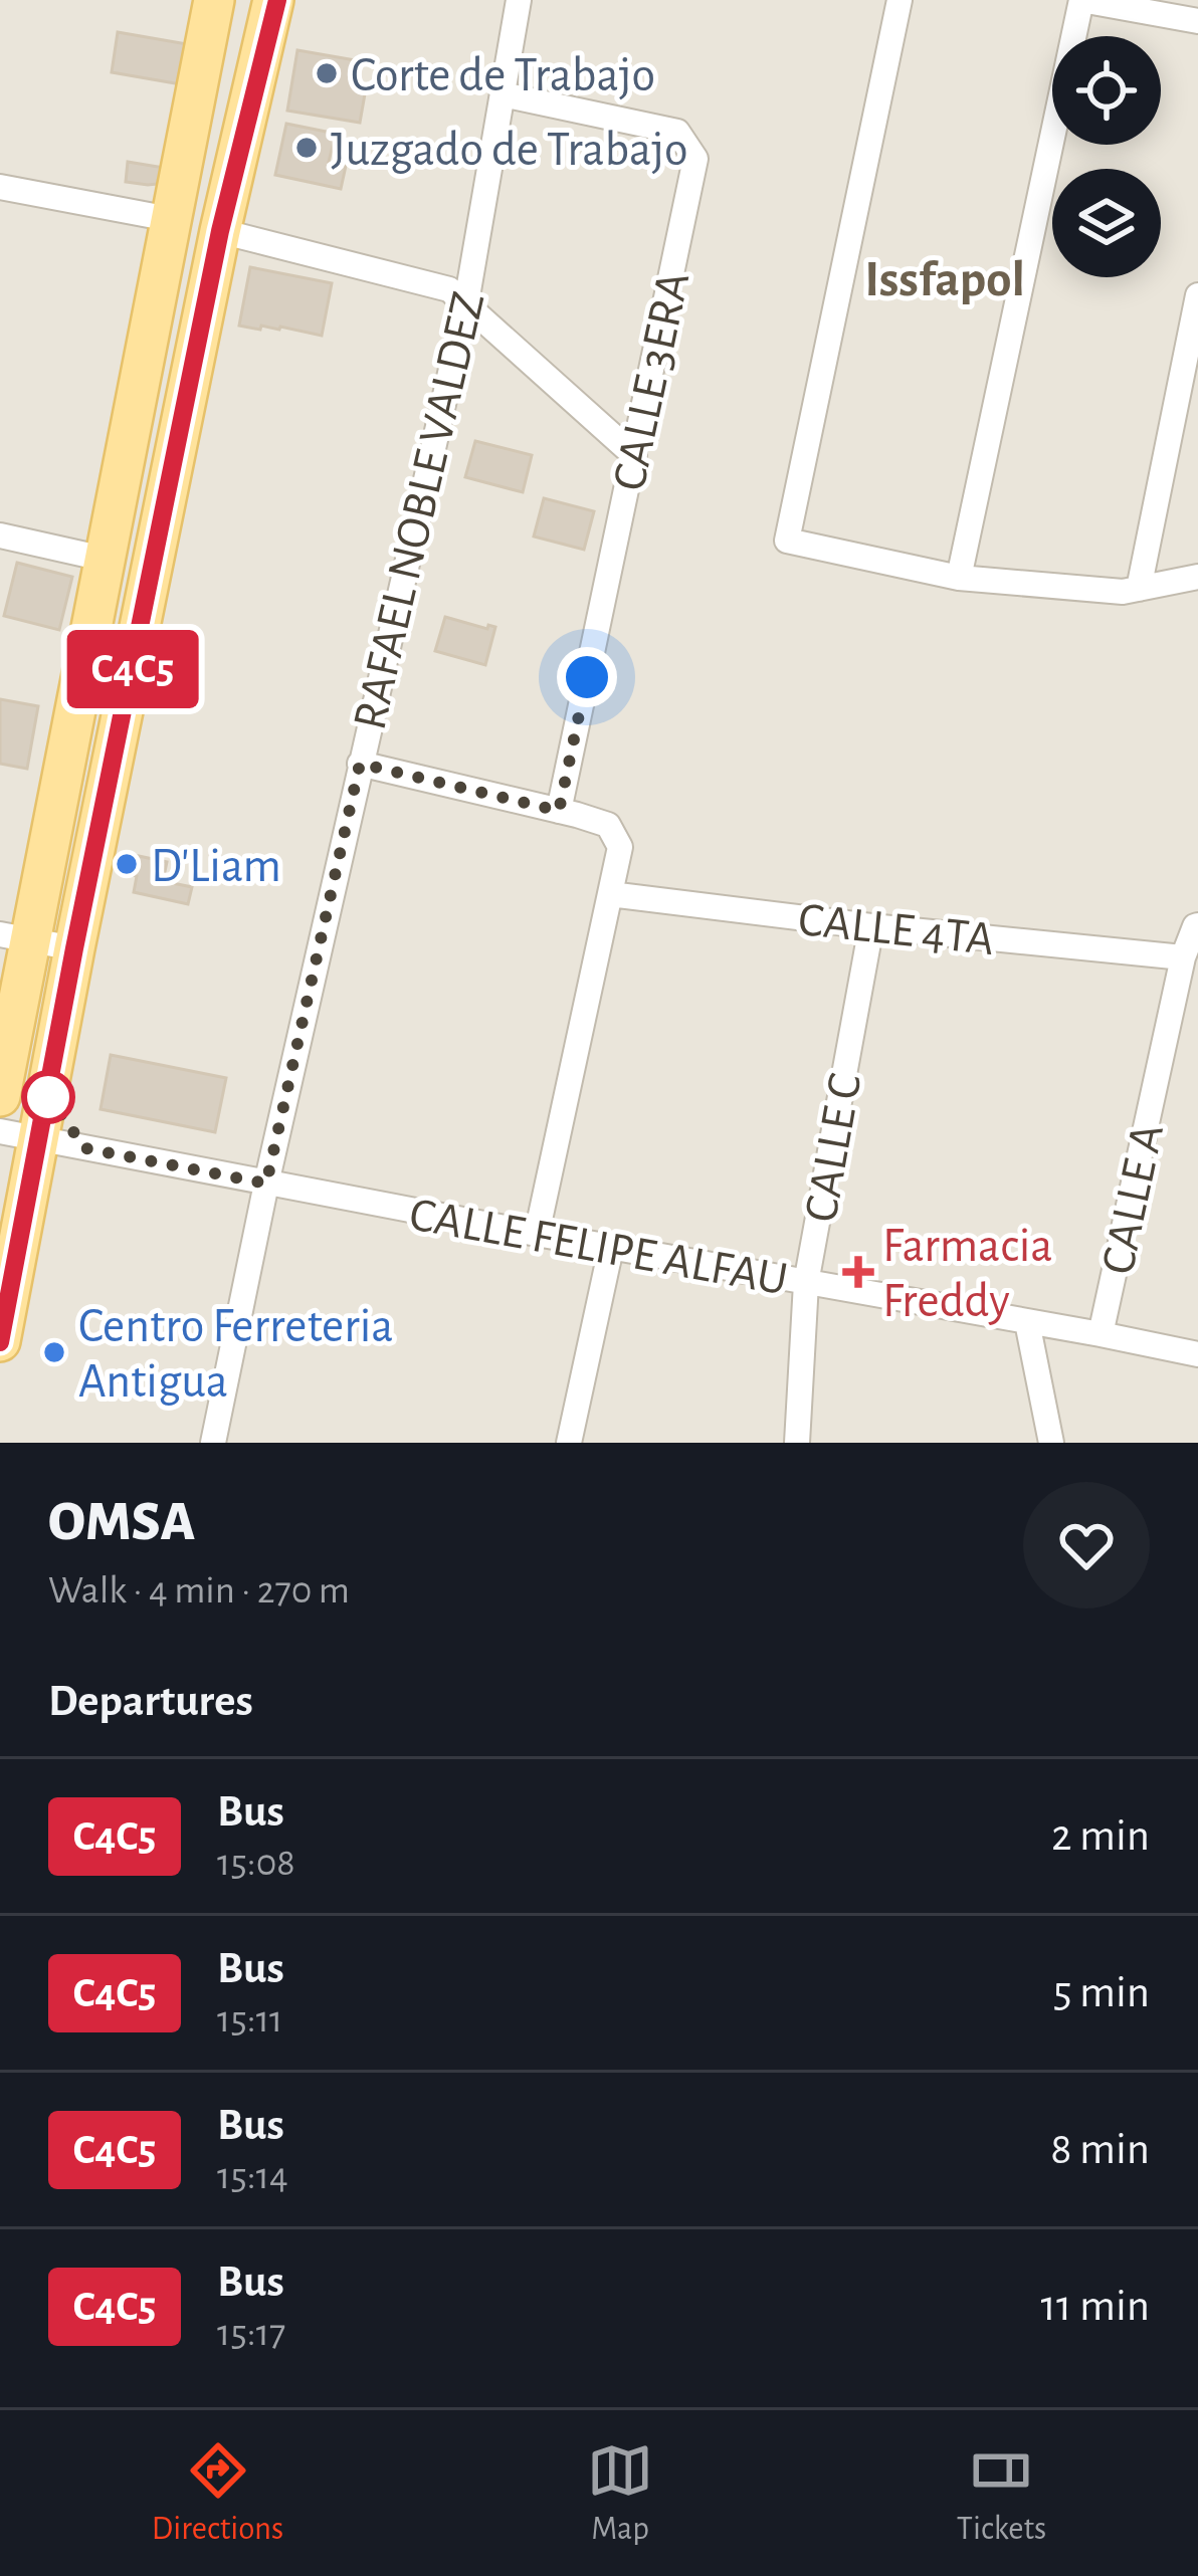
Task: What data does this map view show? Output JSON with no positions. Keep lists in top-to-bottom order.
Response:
{
  "streets": {
    "street": [
      "CALLE 3ERA",
      "RAFAEL NOBLE VALDEZ",
      "CALLE 4TA",
      "CALLE C",
      "CALLE A",
      "CALLE FELIPE ALFAU"
    ]
  },
  "crossings": [
    ["CALLE 3ERA", "RAFAEL NOBLE VALDEZ"],
    ["RAFAEL NOBLE VALDEZ", "CALLE FELIPE ALFAU"],
    ["CALLE 4TA", "CALLE C"],
    ["CALLE 4TA", "CALLE A"],
    ["CALLE C", "CALLE FELIPE ALFAU"],
    ["CALLE A", "CALLE FELIPE ALFAU"]
  ],
  "districts": ["Issfapol"],
  "places": {
    "other": [
      "Corte de Trabajo",
      "Juzgado de Trabajo",
      "D'Liam",
      "Centro Ferreteria Antigua"
    ],
    "health": ["Farmacia Freddy"]
  },
  "lines": ["bus line C4C5"],
  "page": {
    "on_map": "C4C5",
    "heading": [
      ["OMSA", "Walk · 4 min · 270 m"],
      "Departures"
    ],
    "list": [
      {
        "mark": "C4C5",
        "name": "Bus",
        "note": "15:08",
        "value": "2 min"
      },
      {
        "mark": "C4C5",
        "name": "Bus",
        "note": "15:11",
        "value": "5 min"
      },
      {
        "mark": "C4C5",
        "name": "Bus",
        "note": "15:14",
        "value": "8 min"
      },
      {
        "mark": "C4C5",
        "name": "Bus",
        "note": "15:17",
        "value": "11 min"
      }
    ],
    "tabs": ["Directions", "Map", "Tickets"]
  }
}
